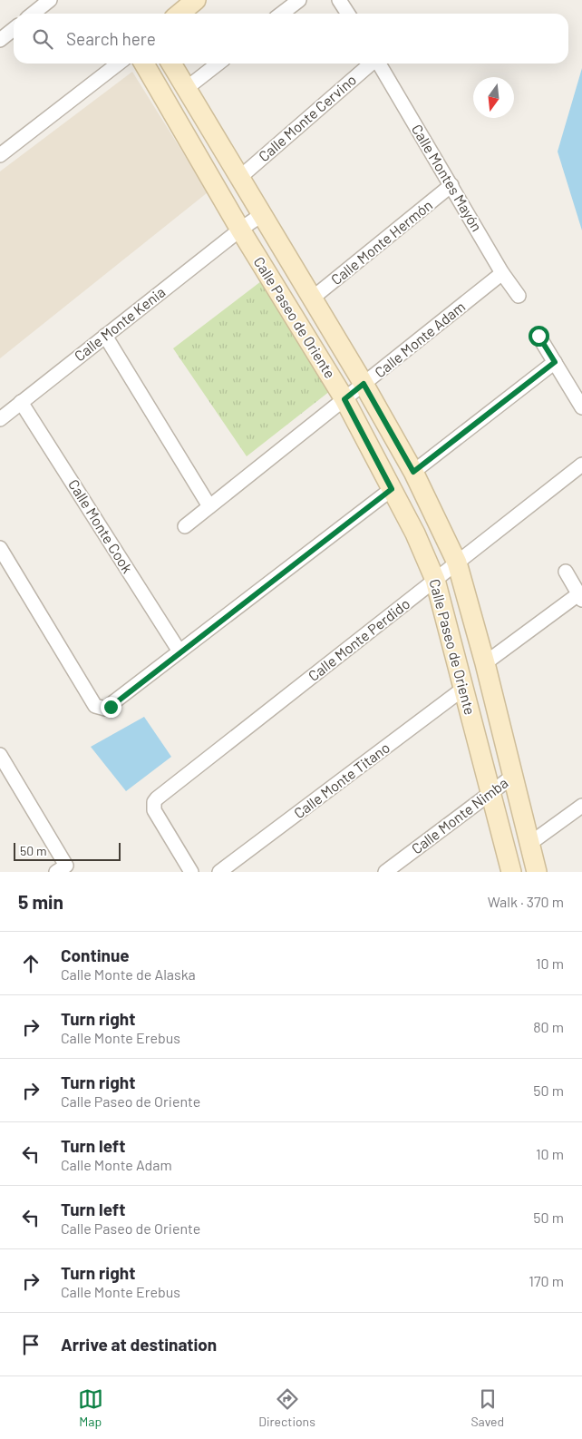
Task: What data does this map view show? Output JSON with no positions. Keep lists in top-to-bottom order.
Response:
{
  "streets": {
    "street": [
      "Calle Monte Cervino",
      "Calle Montes Mayón",
      "Calle Monte Hermón",
      "Calle Paseo de Oriente",
      "Calle Monte Kenia",
      "Calle Monte Adam",
      "Calle Monte Cook",
      "Calle Monte Perdido",
      "Calle Monte Titano",
      "Calle Monte Nimba"
    ]
  },
  "crossings": [
    ["Calle Monte Cervino", "Calle Paseo de Oriente"],
    ["Calle Montes Mayón", "Calle Monte Hermón"],
    ["Calle Montes Mayón", "Calle Monte Adam"],
    ["Calle Monte Hermón", "Calle Paseo de Oriente"],
    ["Calle Paseo de Oriente", "Calle Monte Kenia"],
    ["Calle Paseo de Oriente", "Calle Monte Adam"],
    ["Calle Paseo de Oriente", "Calle Monte Perdido"],
    ["Calle Paseo de Oriente", "Calle Monte Titano"],
    ["Calle Paseo de Oriente", "Calle Monte Nimba"],
    ["Calle Monte Kenia", "Calle Monte Cook"]
  ],
  "scale_bar": "50 m",
  "north": "bottom",
  "page": {
    "search": "Search here",
    "scale": "50 m",
    "heading": ["5 min", "Walk · 370 m"],
    "list": [
      ["Continue", "Calle Monte de Alaska", "10 m"],
      ["Turn right", "Calle Monte Erebus", "80 m"],
      ["Turn right", "Calle Paseo de Oriente", "50 m"],
      ["Turn left", "Calle Monte Adam", "10 m"],
      ["Turn left", "Calle Paseo de Oriente", "50 m"],
      ["Turn right", "Calle Monte Erebus", "170 m"],
      "Arrive at destination"
    ],
    "nav": ["Map", "Directions", "Saved"]
  }
}
